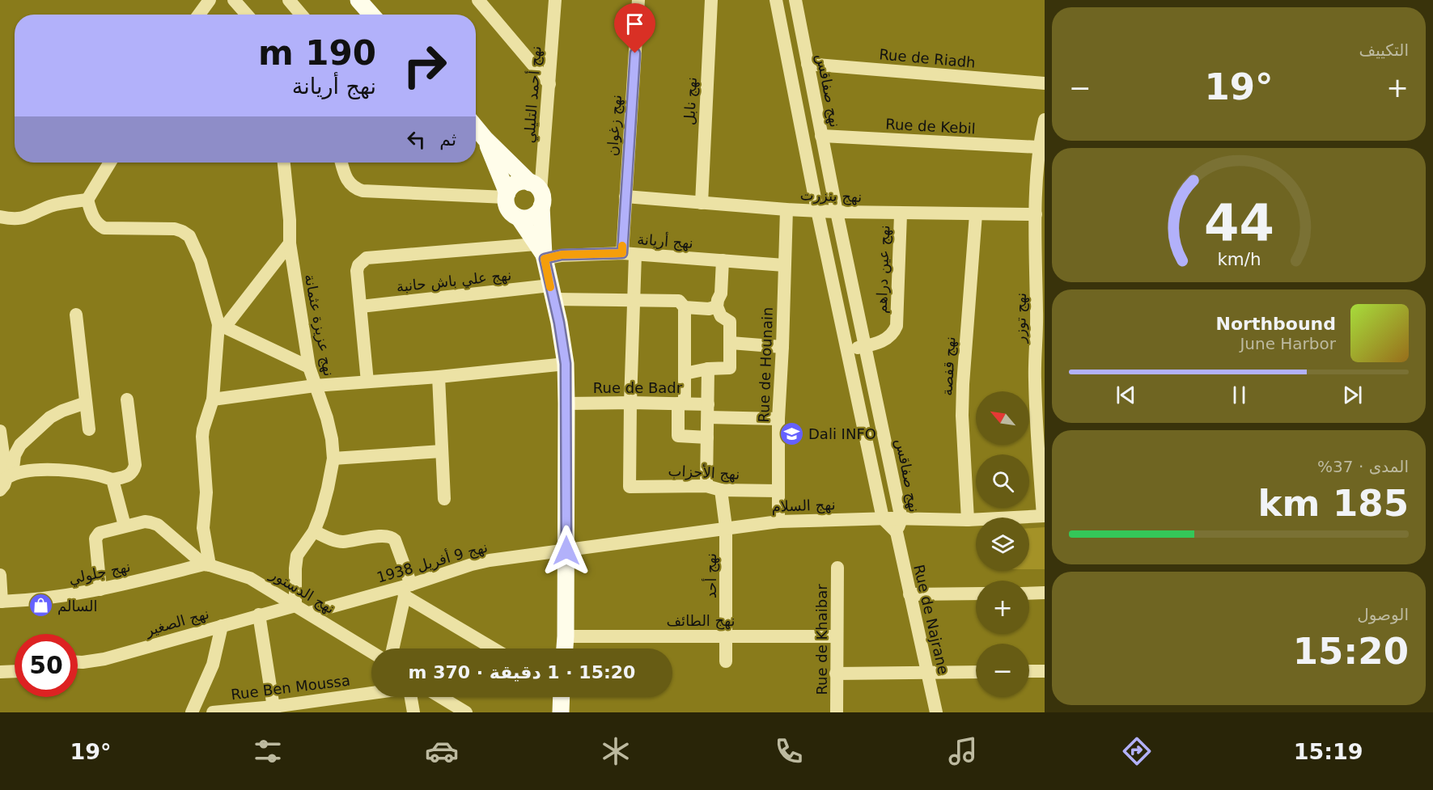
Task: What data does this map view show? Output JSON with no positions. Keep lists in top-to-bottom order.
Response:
{
  "streets": {
    "street": [
      "Rue de Riadh",
      "نهج صفاقس",
      "نهج أحمد التليلي",
      "نهج نابل",
      "نهج زغوان",
      "Rue de Kebil",
      "نهج بنزرت",
      "نهج أريانة",
      "نهج عين دراهم",
      "نهج علي باش حانبة",
      "نهج توزر",
      "نهج عزيزة عثمانة",
      "Rue de Hounain",
      "نهج قفصة",
      "Rue de Badr",
      "نهج الأحزاب",
      "نهج السلام",
      "نهج 9 أفريل 1938",
      "نهج جلولي",
      "نهج أحد",
      "نهج الدستور",
      "Rue de Najrane",
      "نهج الطائف",
      "نهج الصغير",
      "Rue de Khaibar",
      "Rue Ben Moussa"
    ]
  },
  "crossings": [
    ["Rue de Riadh", "نهج صفاقس"],
    ["نهج صفاقس", "Rue de Kebil"],
    ["نهج صفاقس", "نهج بنزرت"],
    ["نهج صفاقس", "نهج عين دراهم"],
    ["نهج صفاقس", "نهج السلام"],
    ["نهج صفاقس", "Rue de Najrane"],
    ["نهج نابل", "نهج بنزرت"],
    ["نهج زغوان", "نهج بنزرت"],
    ["نهج زغوان", "نهج أريانة"],
    ["نهج زغوان", "نهج علي باش حانبة"],
    ["نهج زغوان", "Rue de Badr"],
    ["نهج زغوان", "نهج الأحزاب"],
    ["Rue de Kebil", "نهج توزر"],
    ["نهج بنزرت", "نهج عين دراهم"],
    ["نهج بنزرت", "نهج توزر"],
    ["نهج بنزرت", "Rue de Hounain"],
    ["نهج بنزرت", "نهج قفصة"],
    ["نهج أريانة", "نهج علي باش حانبة"],
    ["نهج أريانة", "Rue de Hounain"],
    ["نهج توزر", "نهج السلام"],
    ["نهج عزيزة عثمانة", "نهج الدستور"],
    ["نهج عزيزة عثمانة", "نهج الصغير"],
    ["Rue de Hounain", "Rue de Badr"],
    ["Rue de Hounain", "نهج الأحزاب"],
    ["Rue de Hounain", "نهج السلام"],
    ["نهج قفصة", "نهج السلام"],
    ["نهج الأحزاب", "نهج أحد"],
    ["نهج السلام", "نهج 9 أفريل 1938"],
    ["نهج السلام", "نهج أحد"],
    ["نهج 9 أفريل 1938", "نهج الدستور"],
    ["نهج جلولي", "نهج الدستور"],
    ["نهج أحد", "نهج الطائف"],
    ["نهج الدستور", "نهج الصغير"],
    ["نهج الطائف", "Rue de Khaibar"]
  ],
  "places": {
    "school or university": ["Dali INFO"],
    "shop": ["السالم"]
  },
  "north": "top left",
  "page": {
    "tile": [
      "التكييف",
      ["المدى · 37%", "185 km"],
      ["الوصول", "15:20"]
    ],
    "turn": ["190 m", "نهج أريانة"],
    "heat": ["−", "19°", "+"],
    "then": "ثم",
    "song": ["Northbound", "June Harbor"],
    "map_buttons": ["+", "−"],
    "limit": "50",
    "trip": "15:20 · 1 دقيقة · 370 m",
    "tabs": ["15:19", "19°"],
    "gauge": ["44", "km/h"]
  }
}
